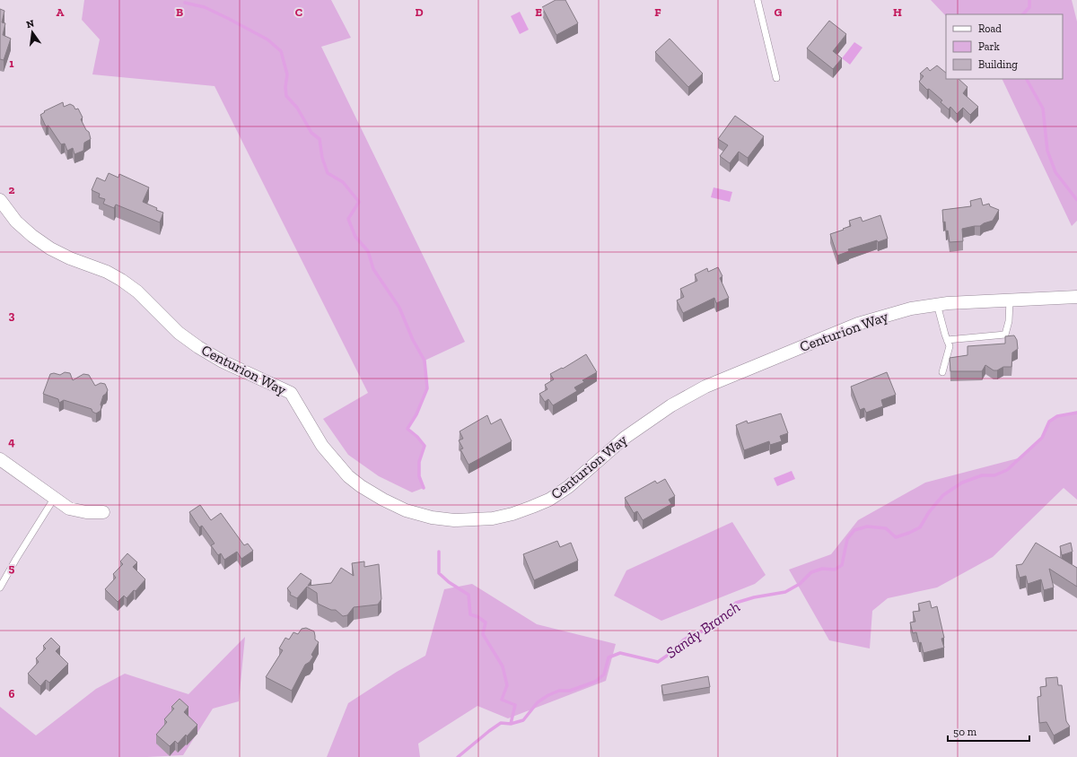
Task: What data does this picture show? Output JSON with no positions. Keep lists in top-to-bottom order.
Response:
{
  "streets": {
    "street": ["Centurion Way"]
  },
  "water": ["Sandy Branch"],
  "legend": ["Road", "Park", "Building"],
  "scale_bar": "50 m",
  "north": "top",
  "grid": {
    "columns": [
      "A",
      "B",
      "C",
      "D",
      "E",
      "F",
      "G",
      "H"
    ],
    "rows": [
      "1",
      "2",
      "3",
      "4",
      "5",
      "6"
    ]
  }
}
